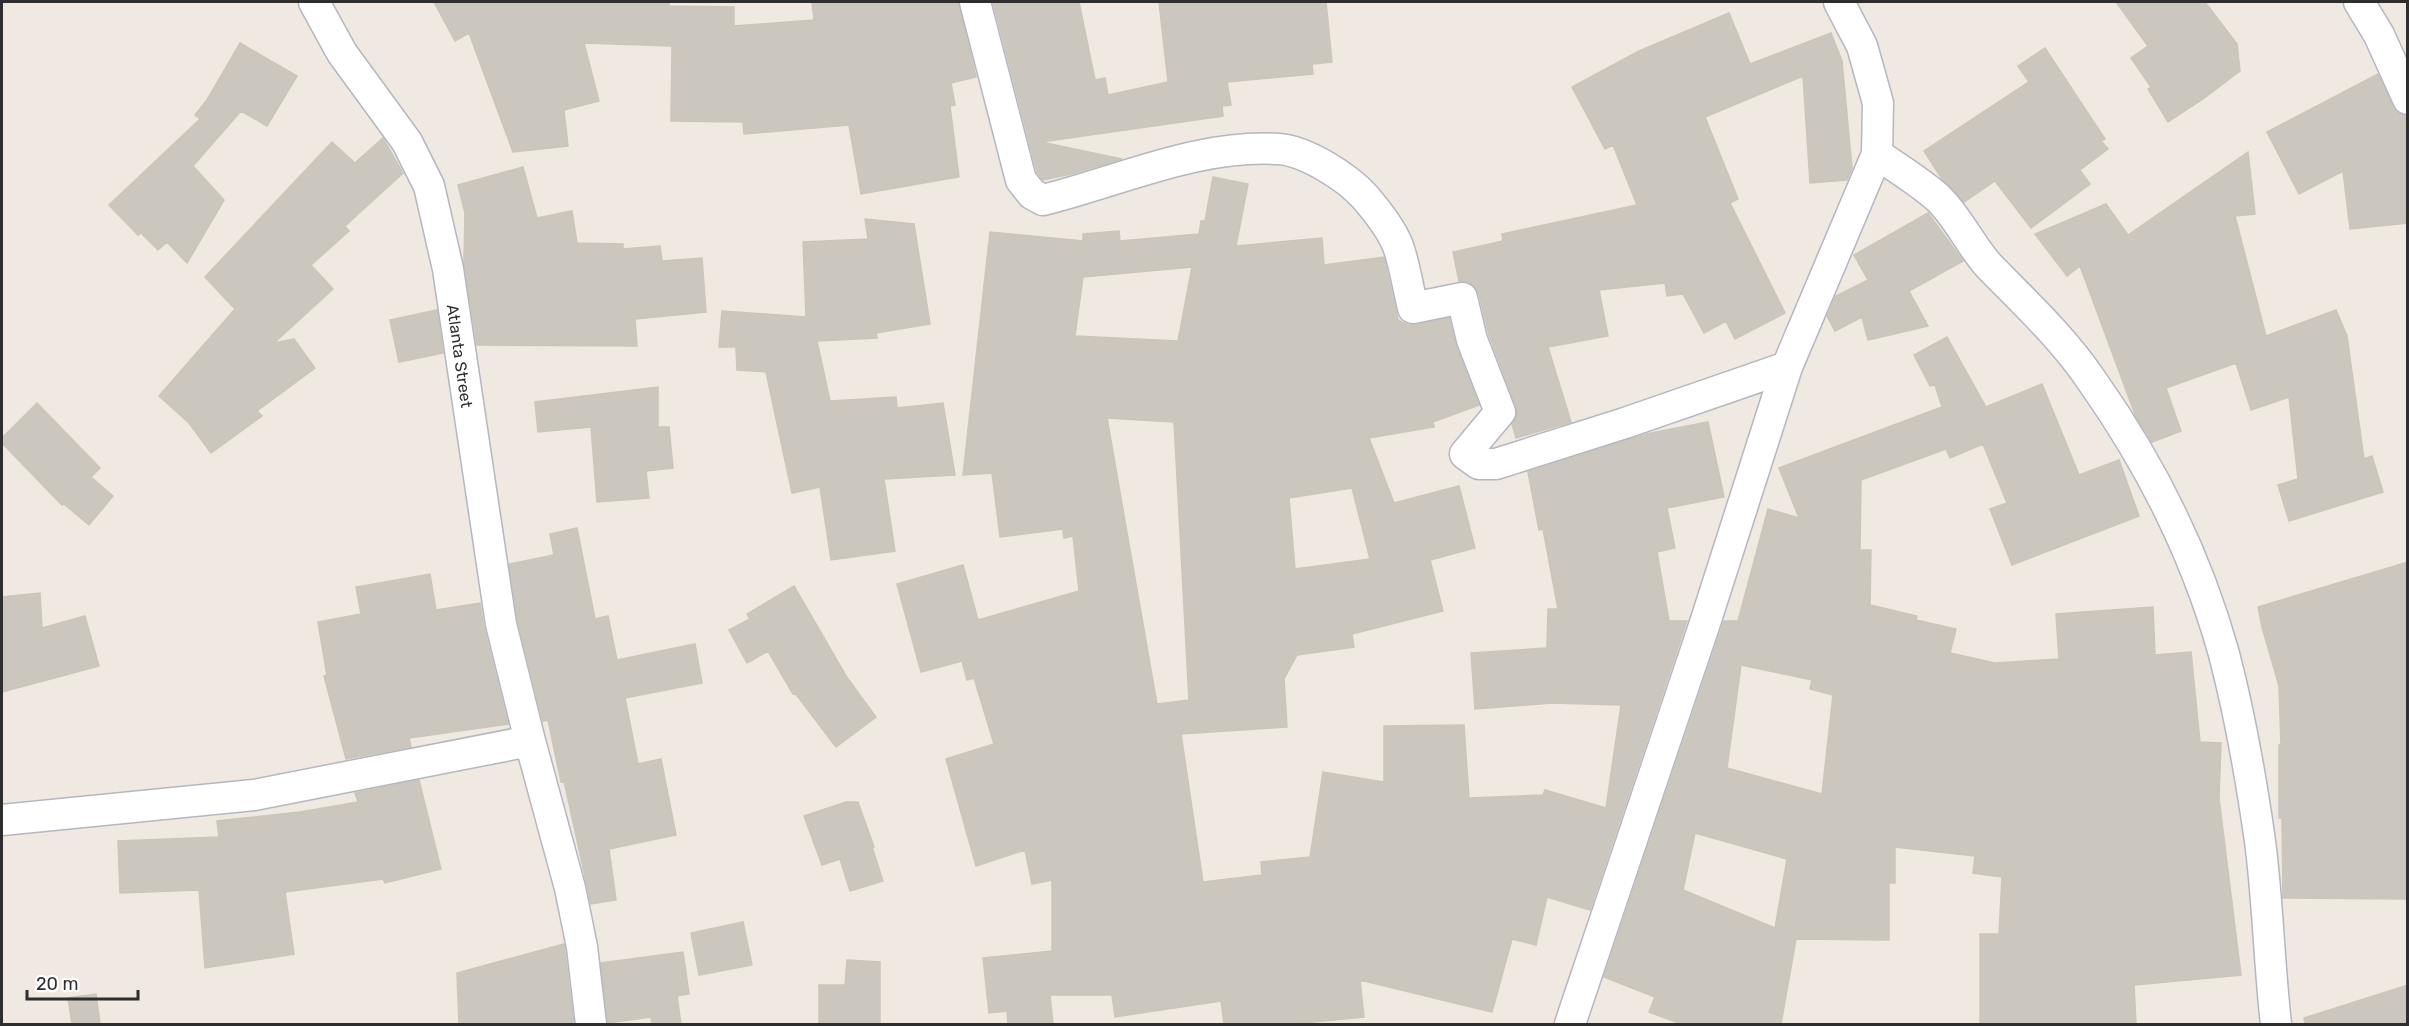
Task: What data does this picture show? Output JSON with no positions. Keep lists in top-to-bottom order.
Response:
{
  "streets": {
    "street": ["Atlanta Street"]
  },
  "scale_bar": "20 m"
}
